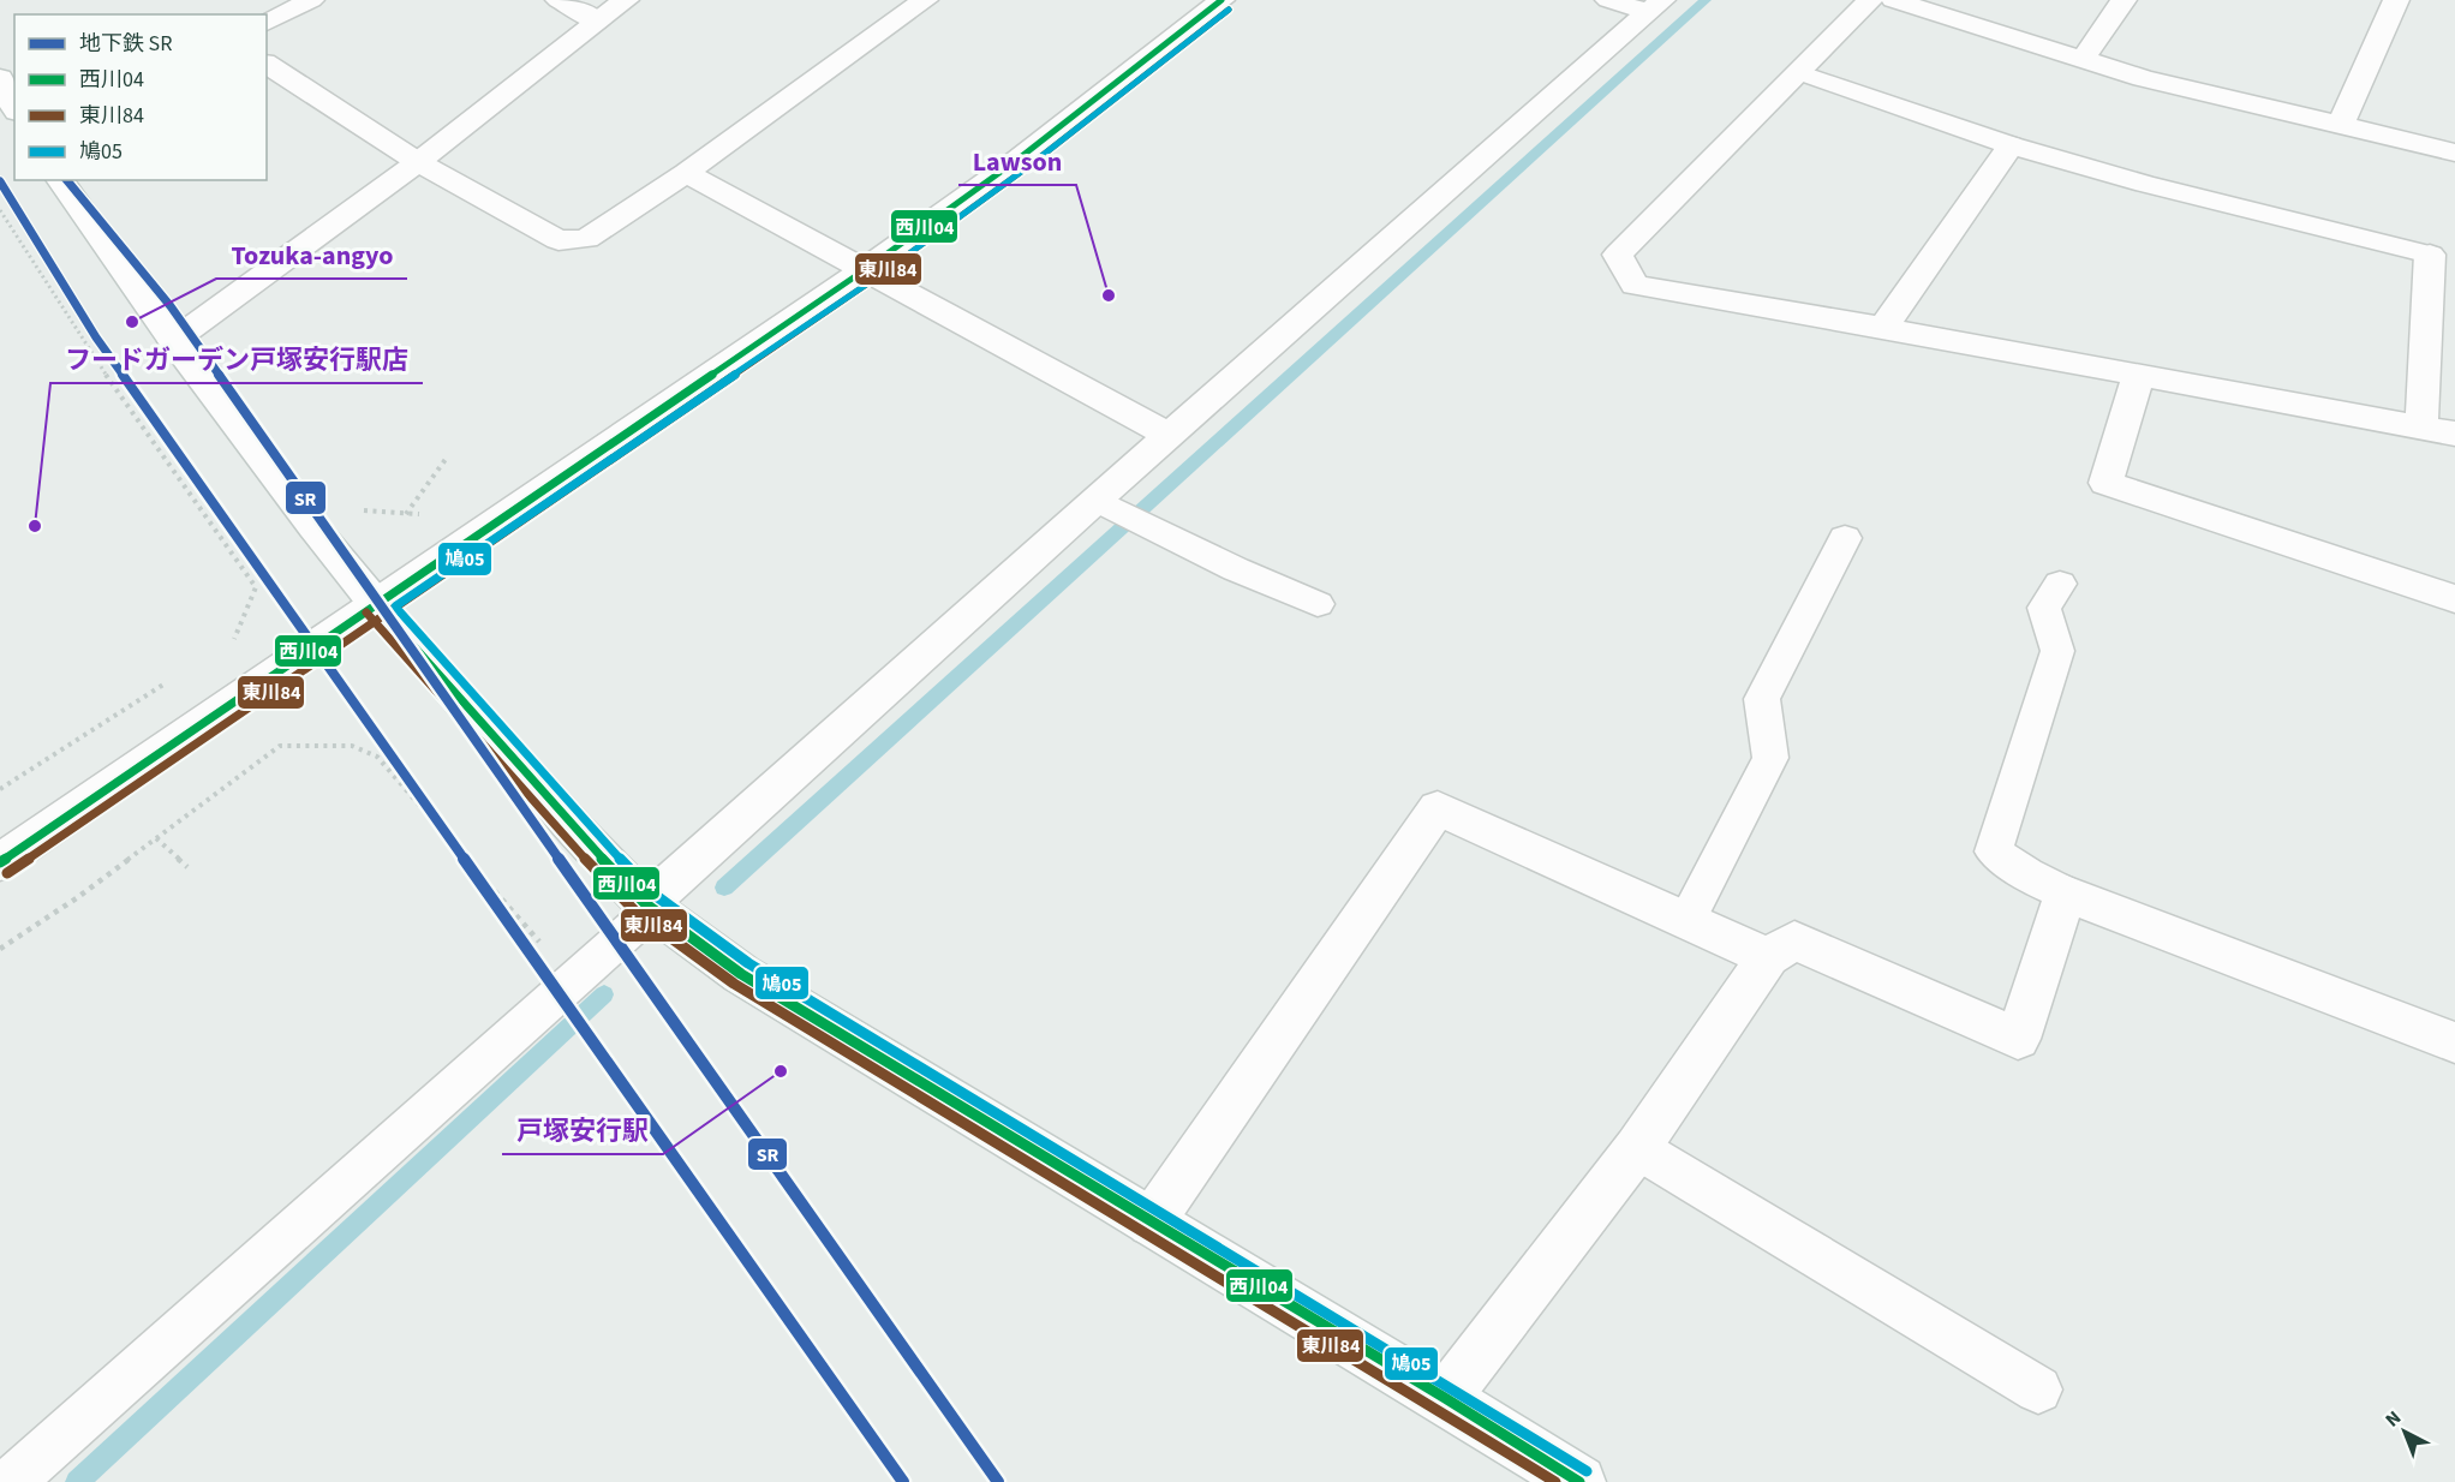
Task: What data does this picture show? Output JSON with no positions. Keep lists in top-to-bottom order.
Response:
{
  "places": [
    "Lawson",
    "Tozuka-angyo",
    "フードガーデン戸塚安行駅店",
    "戸塚安行駅"
  ],
  "lines": [
    "transit line 西川04",
    "transit line 東川84",
    "transit line 鳩05",
    "metro line SR"
  ],
  "legend": [
    "地下鉄 SR",
    "西川04",
    "東川84",
    "鳩05"
  ],
  "north": "top left"
}
